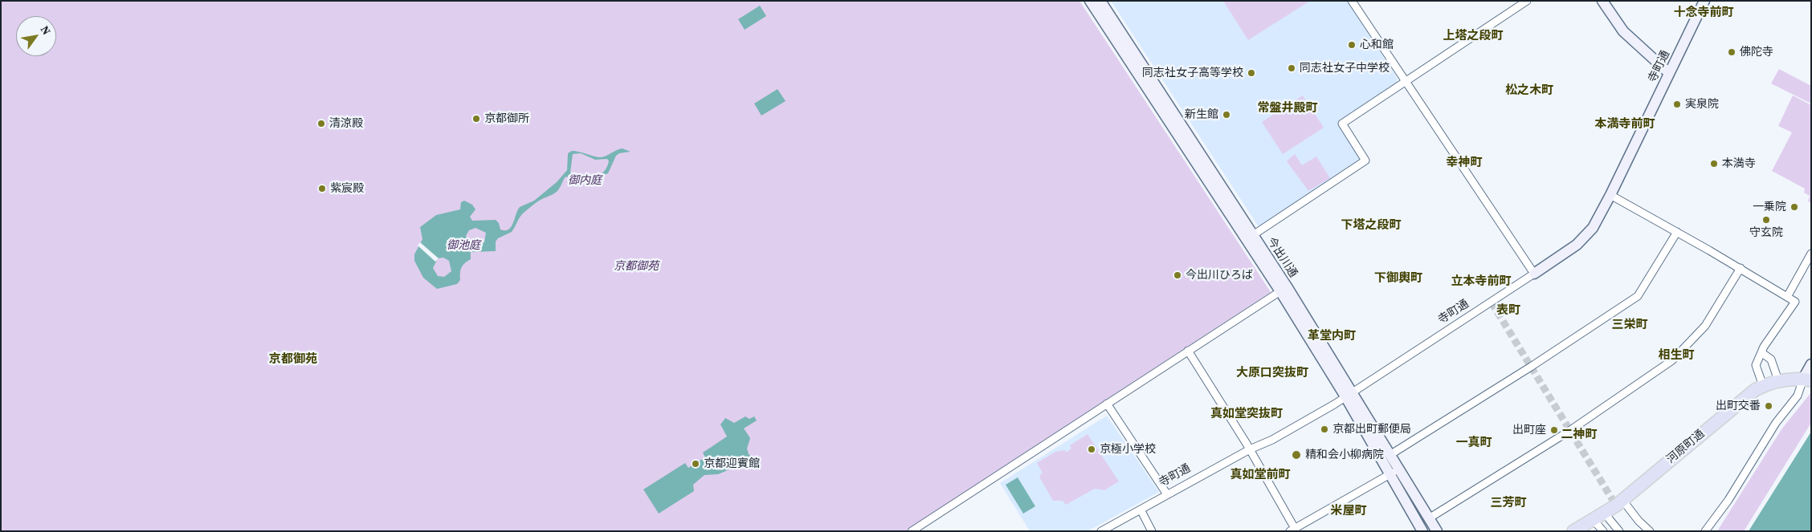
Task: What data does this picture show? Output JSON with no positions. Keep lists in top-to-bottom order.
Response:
{
  "streets": {
    "main road": ["寺町通", "今出川通", "河原町通"]
  },
  "crossings": [
    ["寺町通", "今出川通"]
  ],
  "districts": [
    "十念寺前町",
    "上塔之段町",
    "松之木町",
    "常盤井殿町",
    "本満寺前町",
    "幸神町",
    "下塔之段町",
    "下御輿町",
    "立本寺前町",
    "表町",
    "三栄町",
    "革堂内町",
    "相生町",
    "京都御苑",
    "大原口突抜町",
    "真如堂突抜町",
    "二神町",
    "一真町",
    "真如堂前町",
    "三芳町",
    "米屋町"
  ],
  "parks": ["御内庭", "御池庭", "京都御苑"],
  "places": [
    "心和館",
    "佛陀寺",
    "同志社女子中学校",
    "同志社女子高等学校",
    "実泉院",
    "新生館",
    "京都御所",
    "清涼殿",
    "本満寺",
    "紫宸殿",
    "一乗院",
    "守玄院",
    "今出川ひろば",
    "出町交番",
    "京都出町郵便局",
    "出町座",
    "京極小学校",
    "精和会小柳病院",
    "京都迎賓館"
  ],
  "north": "top right"
}
